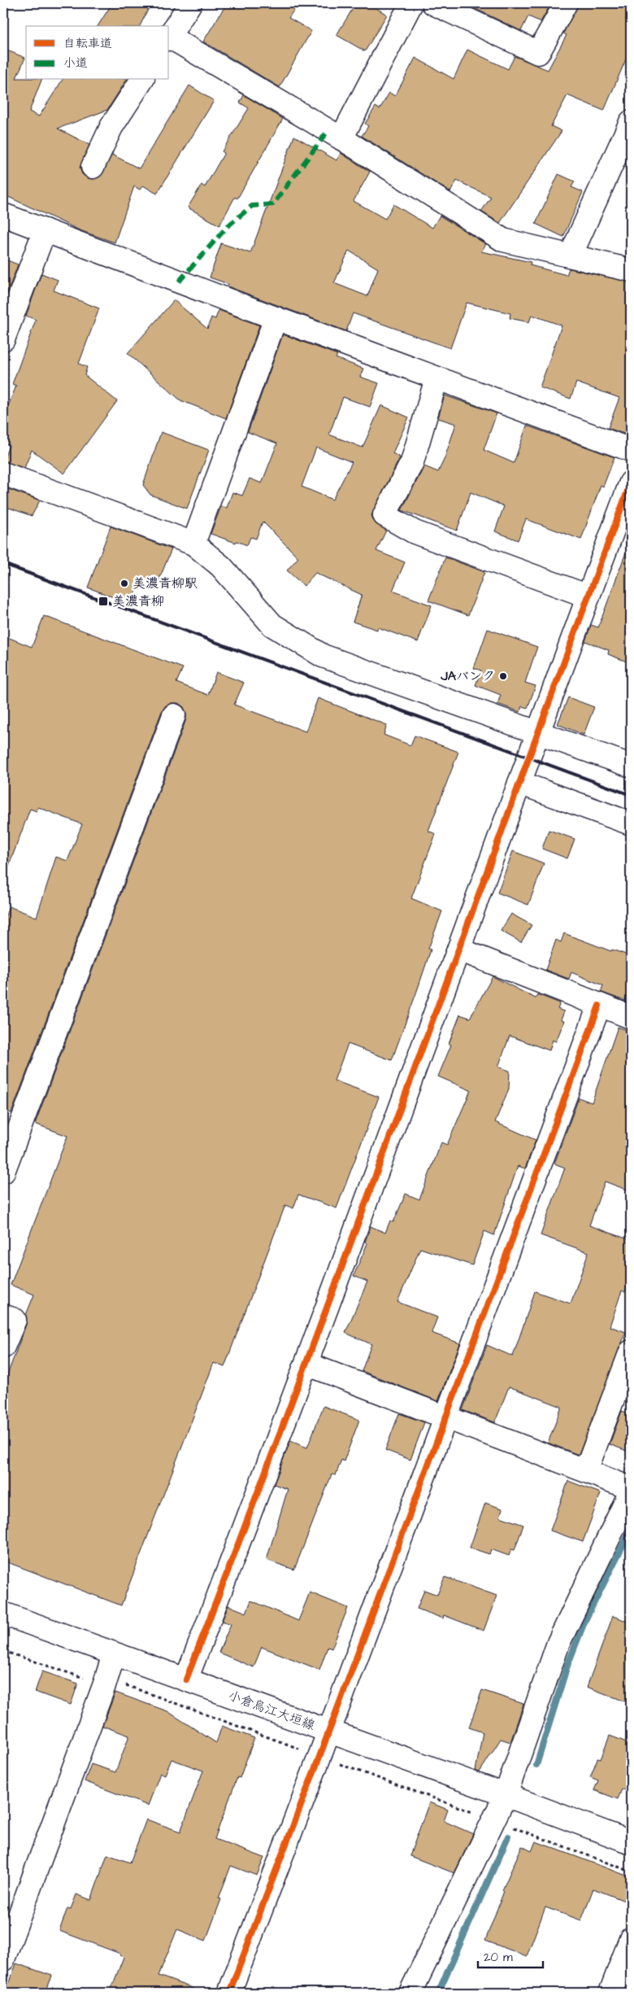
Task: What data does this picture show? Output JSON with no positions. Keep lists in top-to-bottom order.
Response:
{
  "streets": {
    "street": ["小倉烏江大垣線"]
  },
  "places": {
    "other": ["美濃青柳駅", "JAバンク"],
    "transit": ["美濃青柳"]
  },
  "legend": ["自転車道", "小道"],
  "scale_bar": "20 m"
}
